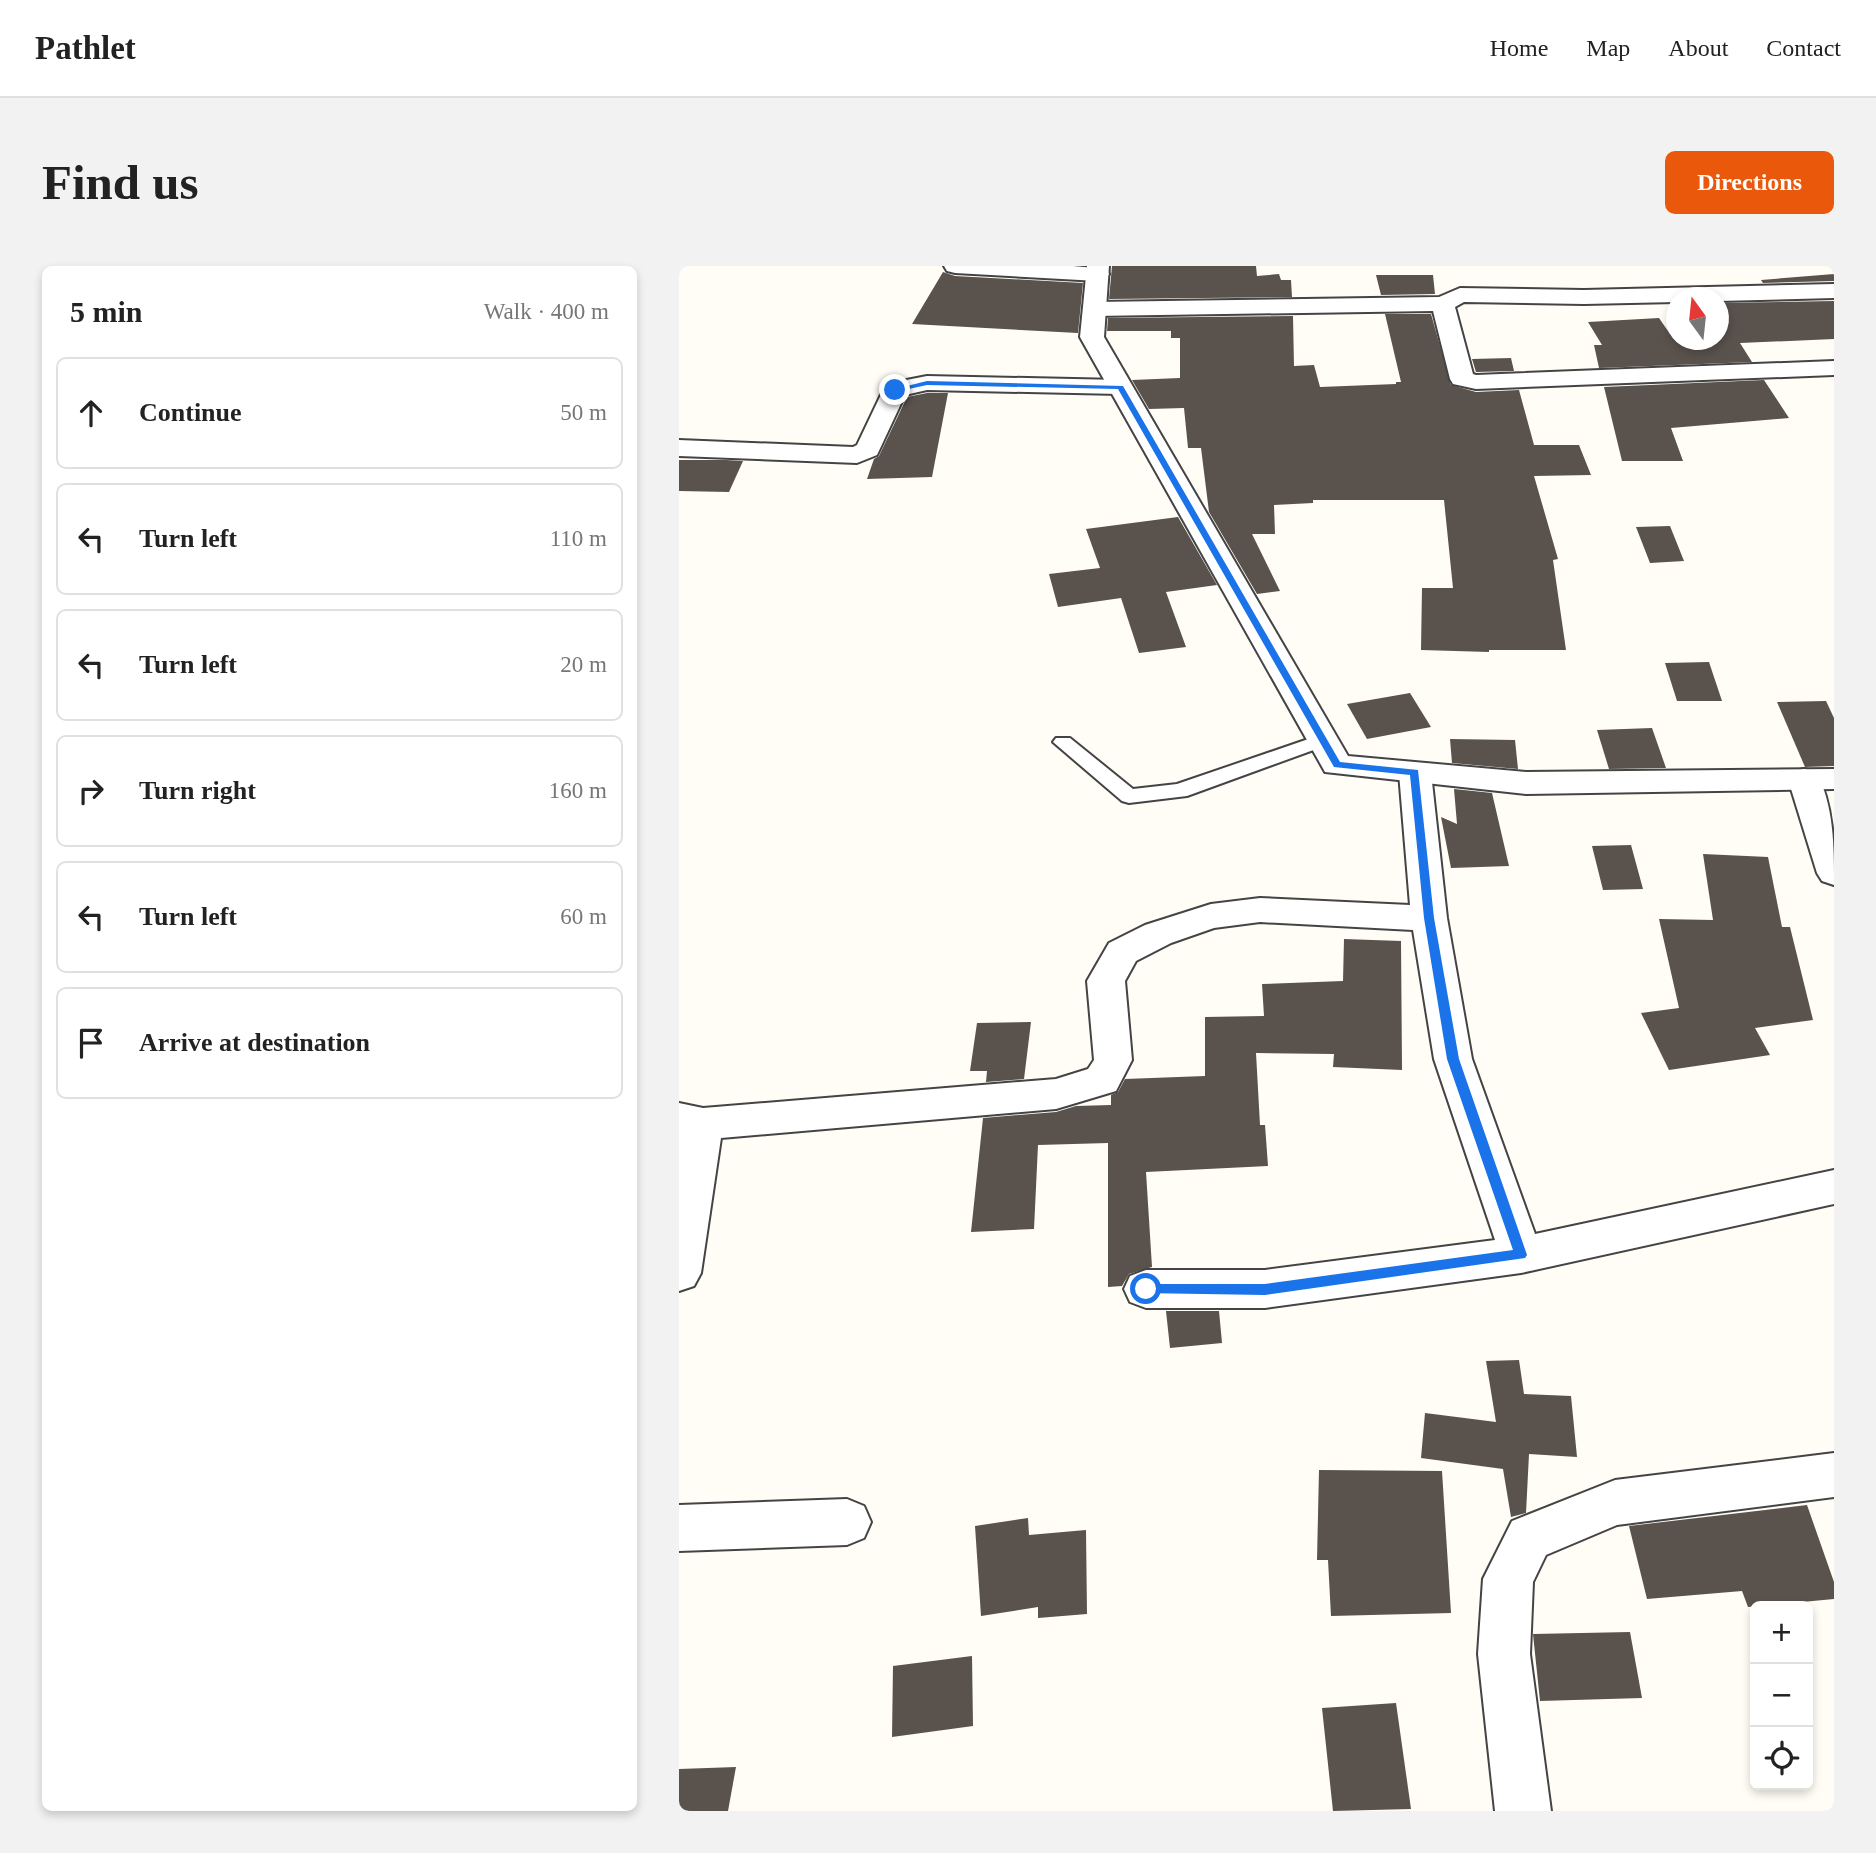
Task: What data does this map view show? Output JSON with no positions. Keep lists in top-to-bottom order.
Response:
{
  "north": "top",
  "page": {
    "header": "Pathlet",
    "nav": [
      "Home",
      "Map",
      "About",
      "Contact"
    ],
    "buttons": "Directions",
    "title": "Find us",
    "heading": ["5 min", "Walk · 400 m"],
    "list": [
      ["Continue", "50 m"],
      ["Turn left", "110 m"],
      ["Turn left", "20 m"],
      ["Turn right", "160 m"],
      ["Turn left", "60 m"],
      "Arrive at destination"
    ],
    "map_buttons": ["+", "−"]
  }
}
